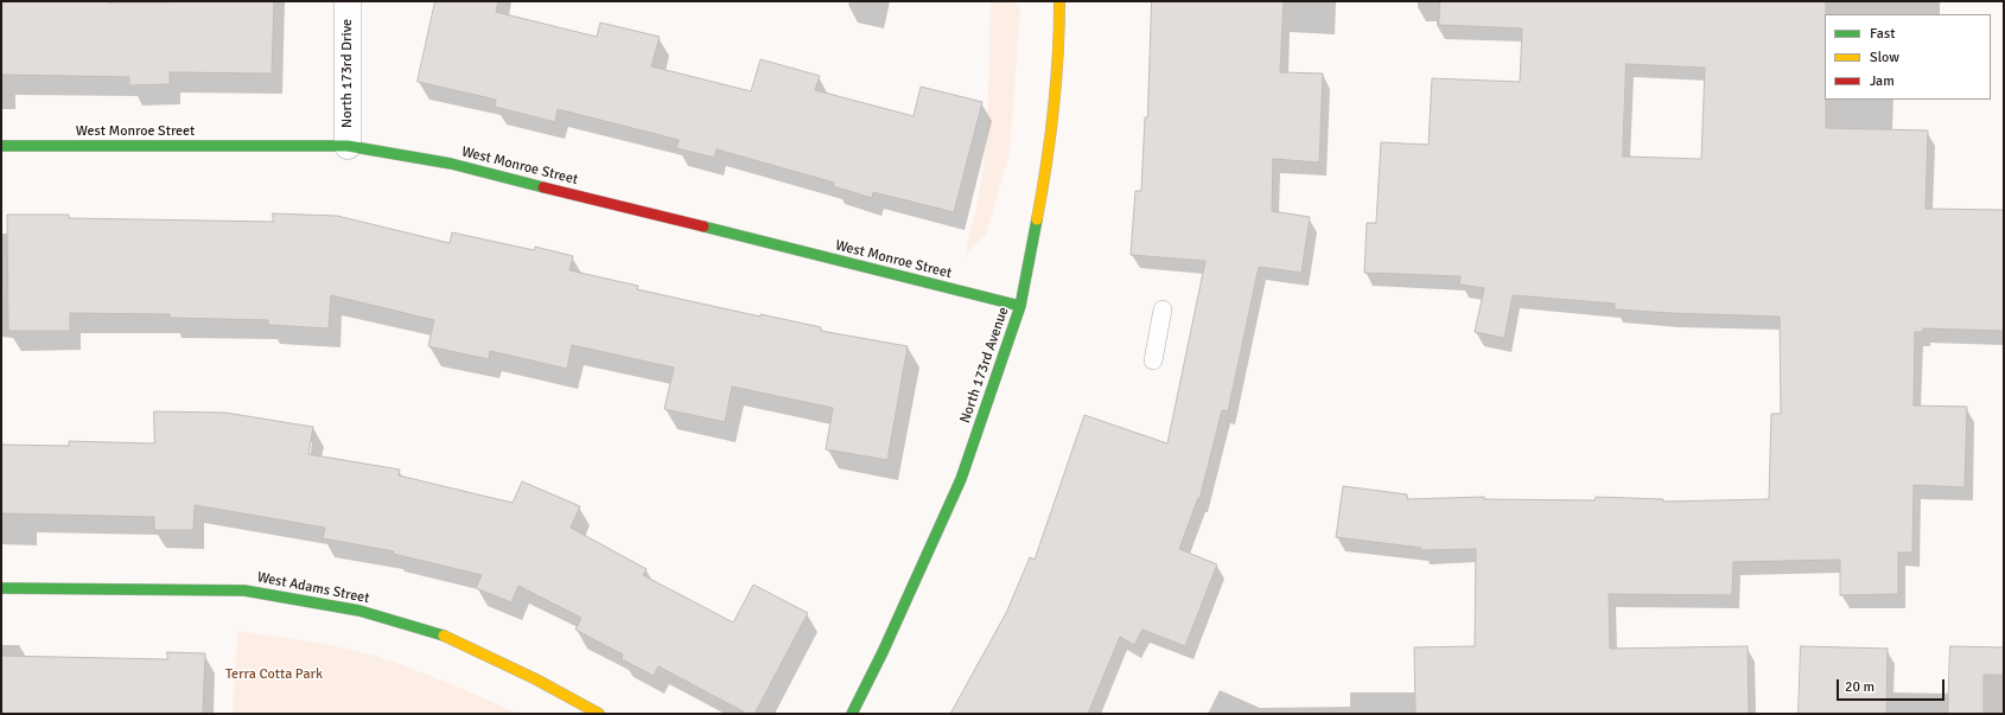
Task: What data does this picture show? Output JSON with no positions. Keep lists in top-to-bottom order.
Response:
{
  "streets": {
    "street": [
      "North 173rd Drive",
      "West Monroe Street",
      "North 173rd Avenue",
      "West Adams Street"
    ]
  },
  "crossings": [
    ["North 173rd Drive", "West Monroe Street"],
    ["West Monroe Street", "North 173rd Avenue"]
  ],
  "parks": ["Terra Cotta Park"],
  "legend": ["Fast", "Slow", "Jam"],
  "scale_bar": "20 m"
}
